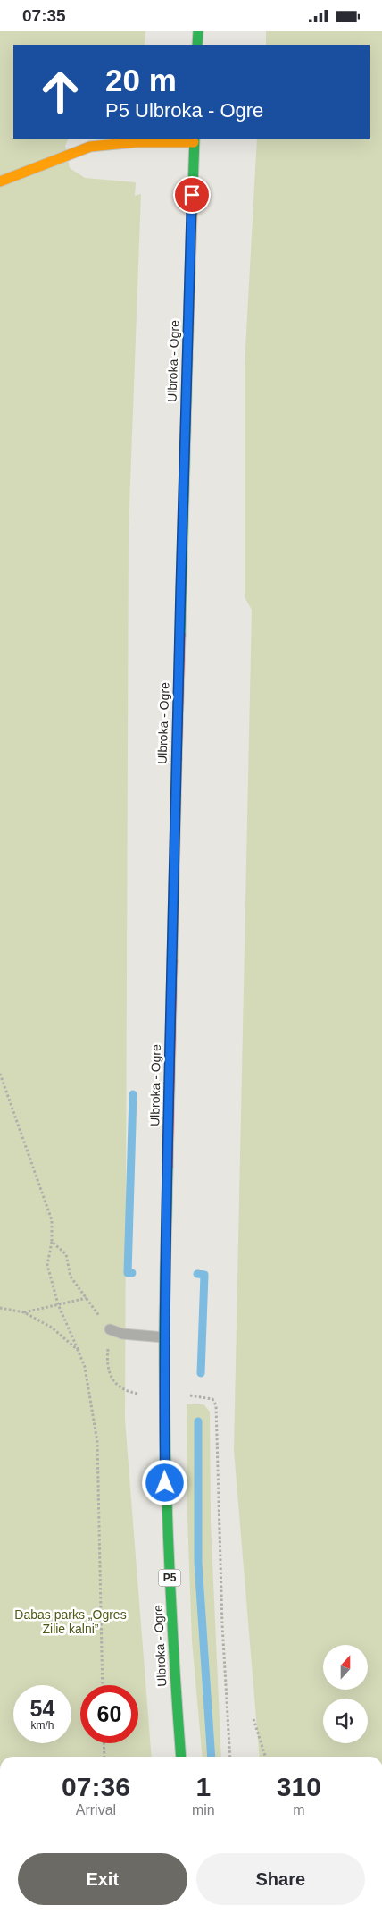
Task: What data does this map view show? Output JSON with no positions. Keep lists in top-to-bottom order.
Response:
{
  "streets": {
    "main road": ["Ulbroka - Ogre", "P5"]
  },
  "crossings": [
    ["Ulbroka - Ogre", "P5"]
  ],
  "parks": ["Dabas parks „Ogres Zilie kalni”"],
  "north": "top",
  "page": {
    "status": "07:35",
    "turn": ["20 m", "P5 Ulbroka - Ogre"],
    "speed": "54 km/h",
    "limit": "60",
    "eta": [
      "07:36",
      "Arrival",
      "1",
      "min",
      "310",
      "m"
    ],
    "buttons": ["Exit", "Share"]
  }
}
